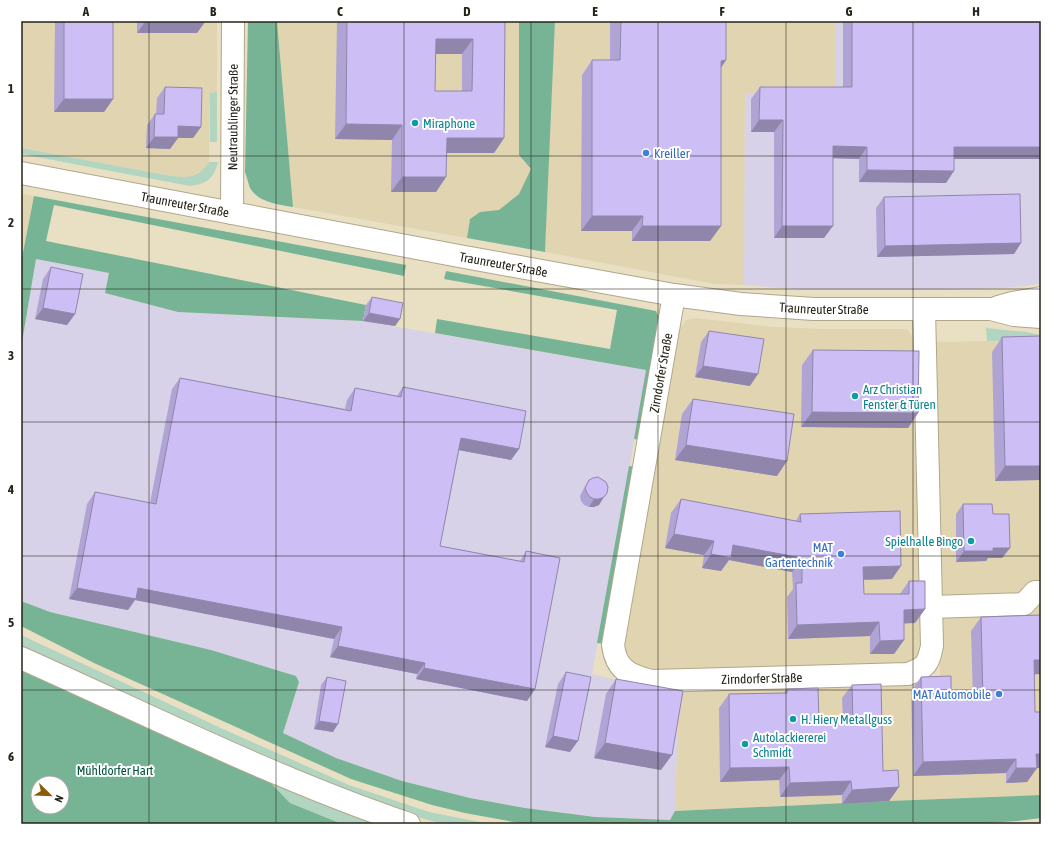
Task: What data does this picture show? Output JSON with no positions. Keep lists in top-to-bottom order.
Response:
{
  "streets": {
    "street": ["Neutraublinger Straße", "Traunreuter Straße", "Zirndorfer Straße"]
  },
  "crossings": [
    ["Neutraublinger Straße", "Traunreuter Straße"],
    ["Traunreuter Straße", "Zirndorfer Straße"]
  ],
  "parks": ["Mühldorfer Hart"],
  "places": [
    "Miraphone",
    "Kreiller",
    "Arz Christian Fenster & Türen",
    "Spielhalle Bingo",
    "MAT Gartentechnik",
    "MAT Automobile",
    "H. Hiery Metallguss",
    "Autolackiererei Schmidt"
  ],
  "north": "bottom right",
  "grid": {
    "columns": [
      "A",
      "B",
      "C",
      "D",
      "E",
      "F",
      "G",
      "H"
    ],
    "rows": [
      "1",
      "2",
      "3",
      "4",
      "5",
      "6"
    ]
  }
}
